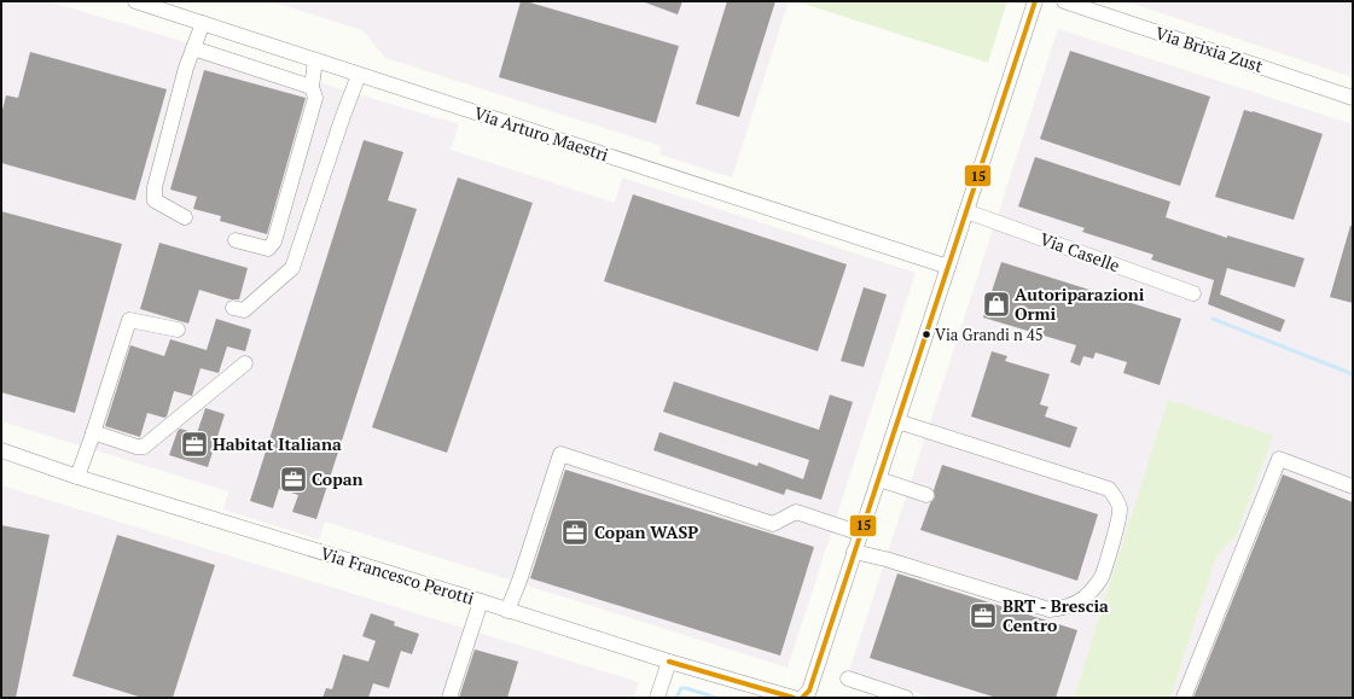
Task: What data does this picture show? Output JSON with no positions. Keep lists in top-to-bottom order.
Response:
{
  "streets": {
    "street": [
      "Via Brixia Zust",
      "Via Arturo Maestri",
      "Via Caselle",
      "Via Francesco Perotti"
    ]
  },
  "places": {
    "shop": ["Autoriparazioni Ormi"],
    "other": ["Via Grandi n 45"],
    "office": [
      "Habitat Italiana",
      "Copan",
      "Copan WASP",
      "BRT - Brescia Centro"
    ]
  },
  "lines": ["transit line 15"]
}
